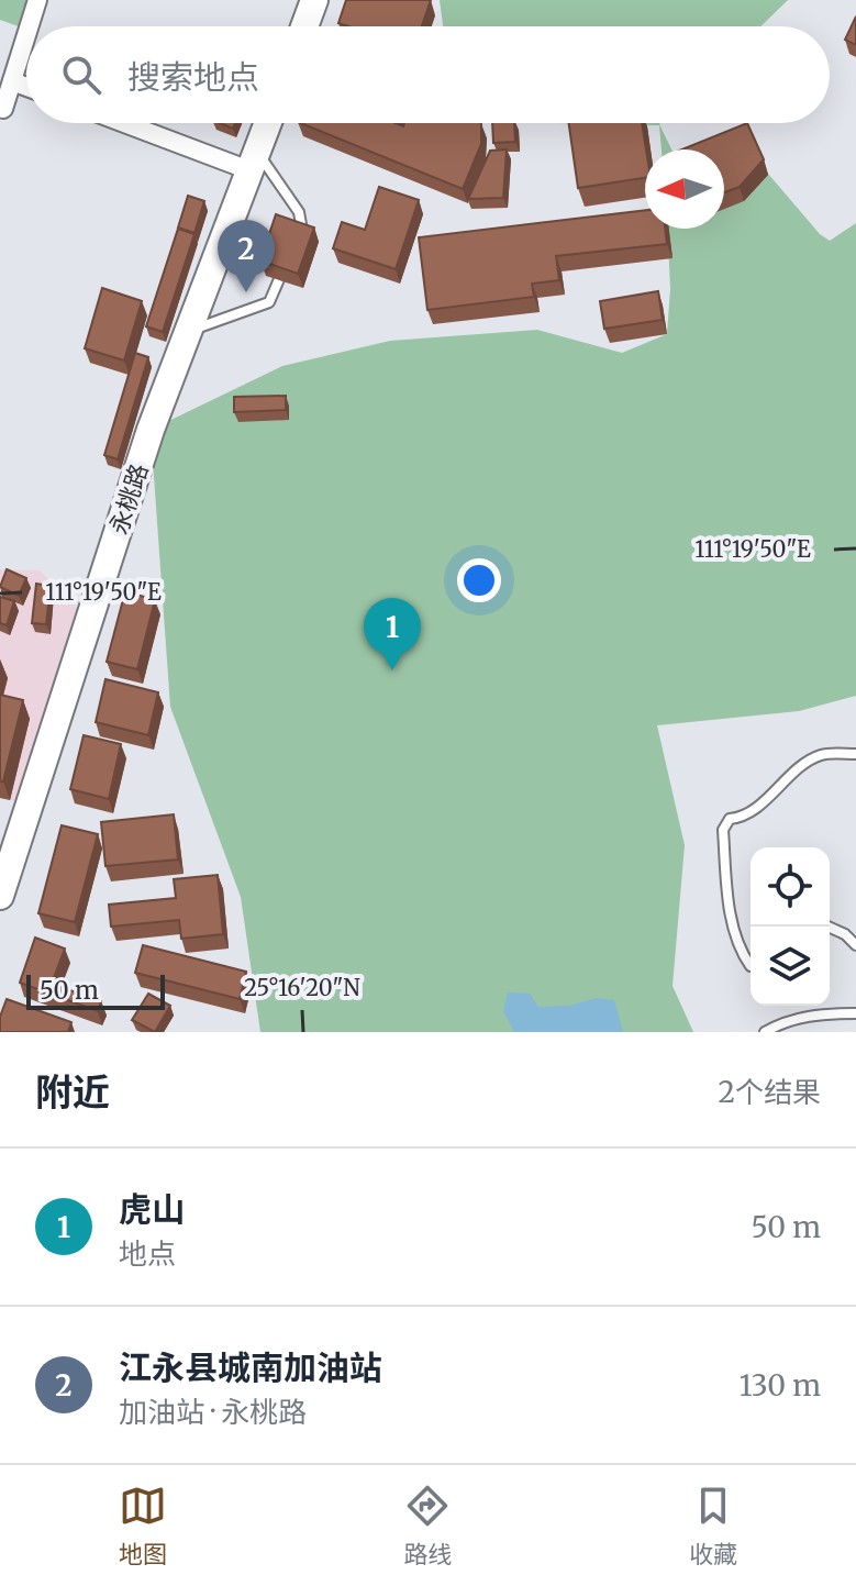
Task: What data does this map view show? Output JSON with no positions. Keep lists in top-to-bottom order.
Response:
{
  "streets": {
    "main road": ["永桃路"]
  },
  "scale_bar": "50 m",
  "north": "left",
  "page": {
    "search": "搜索地点",
    "pins": ["2", "1"],
    "scale": "50 m",
    "heading": ["附近", "2个结果"],
    "list": [
      {
        "mark": "1",
        "name": "虎山",
        "note": "地点",
        "value": "50 m"
      },
      {
        "mark": "2",
        "name": "江永县城南加油站",
        "note": "加油站 · 永桃路",
        "value": "130 m"
      }
    ],
    "nav": ["地图", "路线", "收藏"]
  },
  "coordinates": ["111°19'50\"E", "25°16'20\"N"]
}
